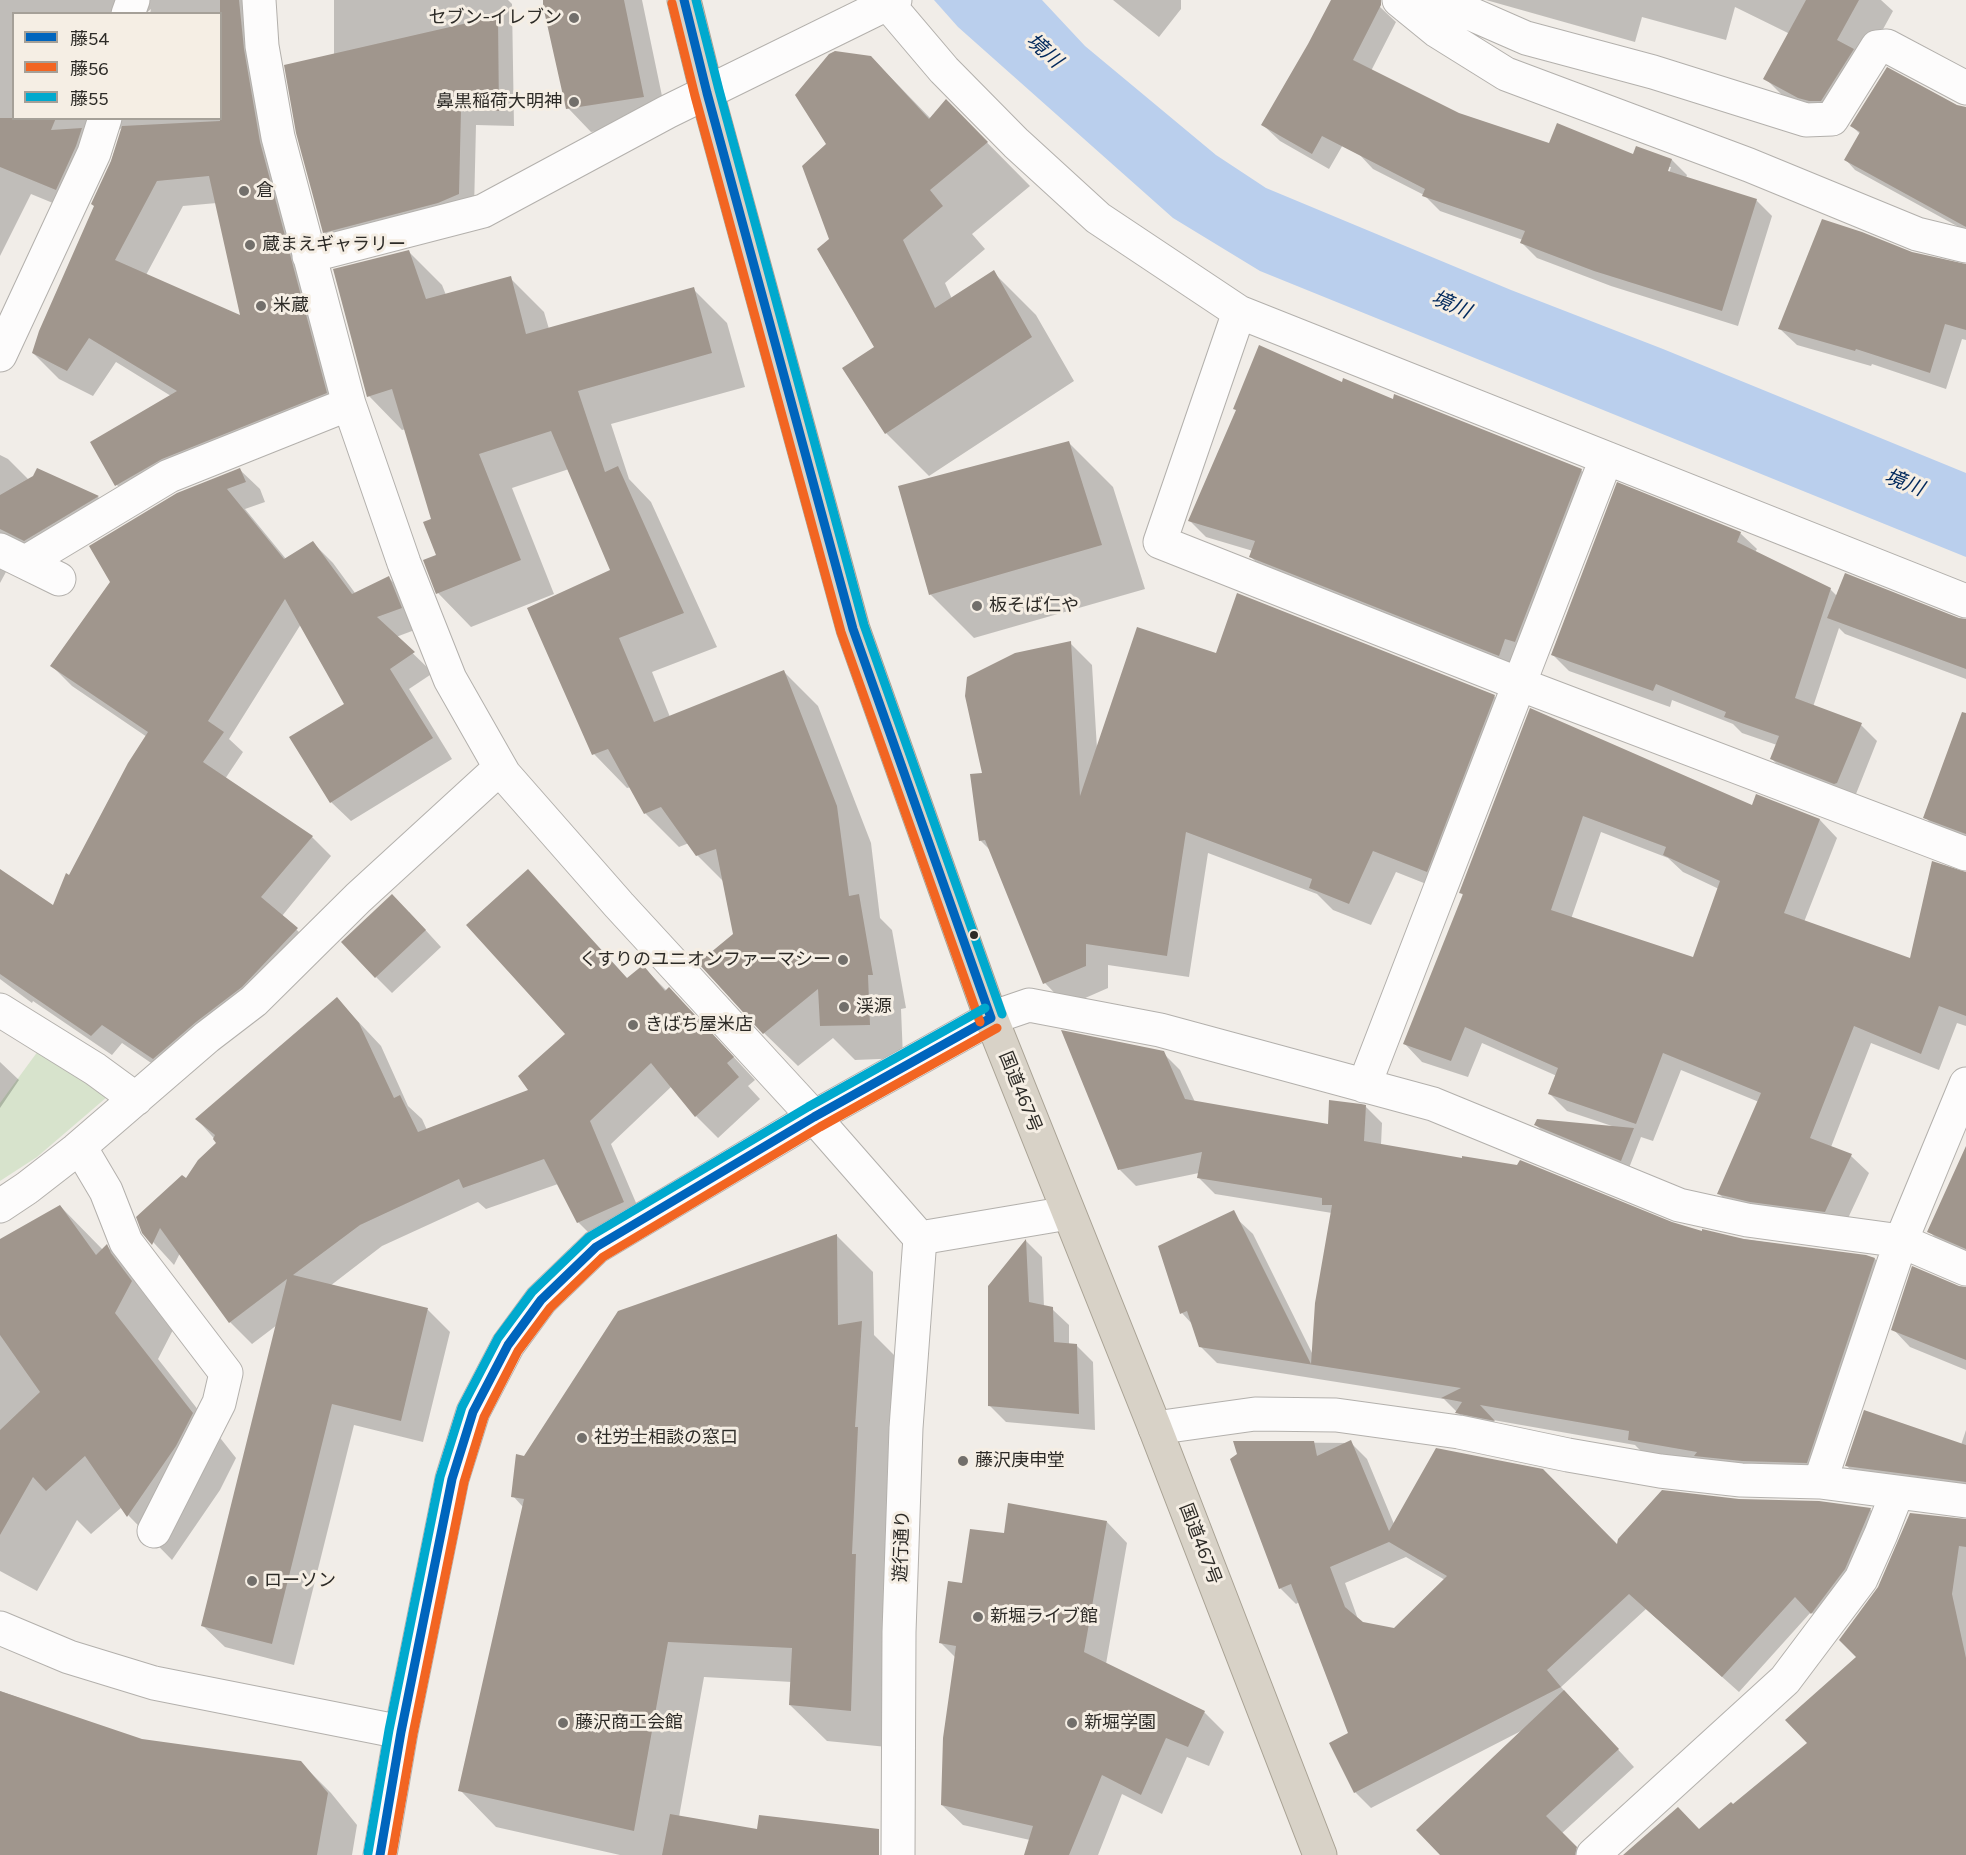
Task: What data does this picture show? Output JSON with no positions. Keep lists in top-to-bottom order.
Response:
{
  "streets": {
    "highway": ["国道467号"],
    "street": ["遊行通り"]
  },
  "water": ["境川"],
  "places": [
    "セブン-イレブン",
    "鼻黒稲荷大明神",
    "倉",
    "蔵まえギャラリー",
    "米蔵",
    "板そば仁や",
    "くすりのユニオンファーマシー",
    "渓源",
    "きばち屋米店",
    "社労士相談の窓口",
    "藤沢庚申堂",
    "ローソン",
    "新堀ライブ館",
    "藤沢商工会館",
    "新堀学園"
  ],
  "lines": ["transit line 藤54", "transit line 藤55", "transit line 藤56"],
  "legend": ["藤54", "藤56", "藤55"]
}
